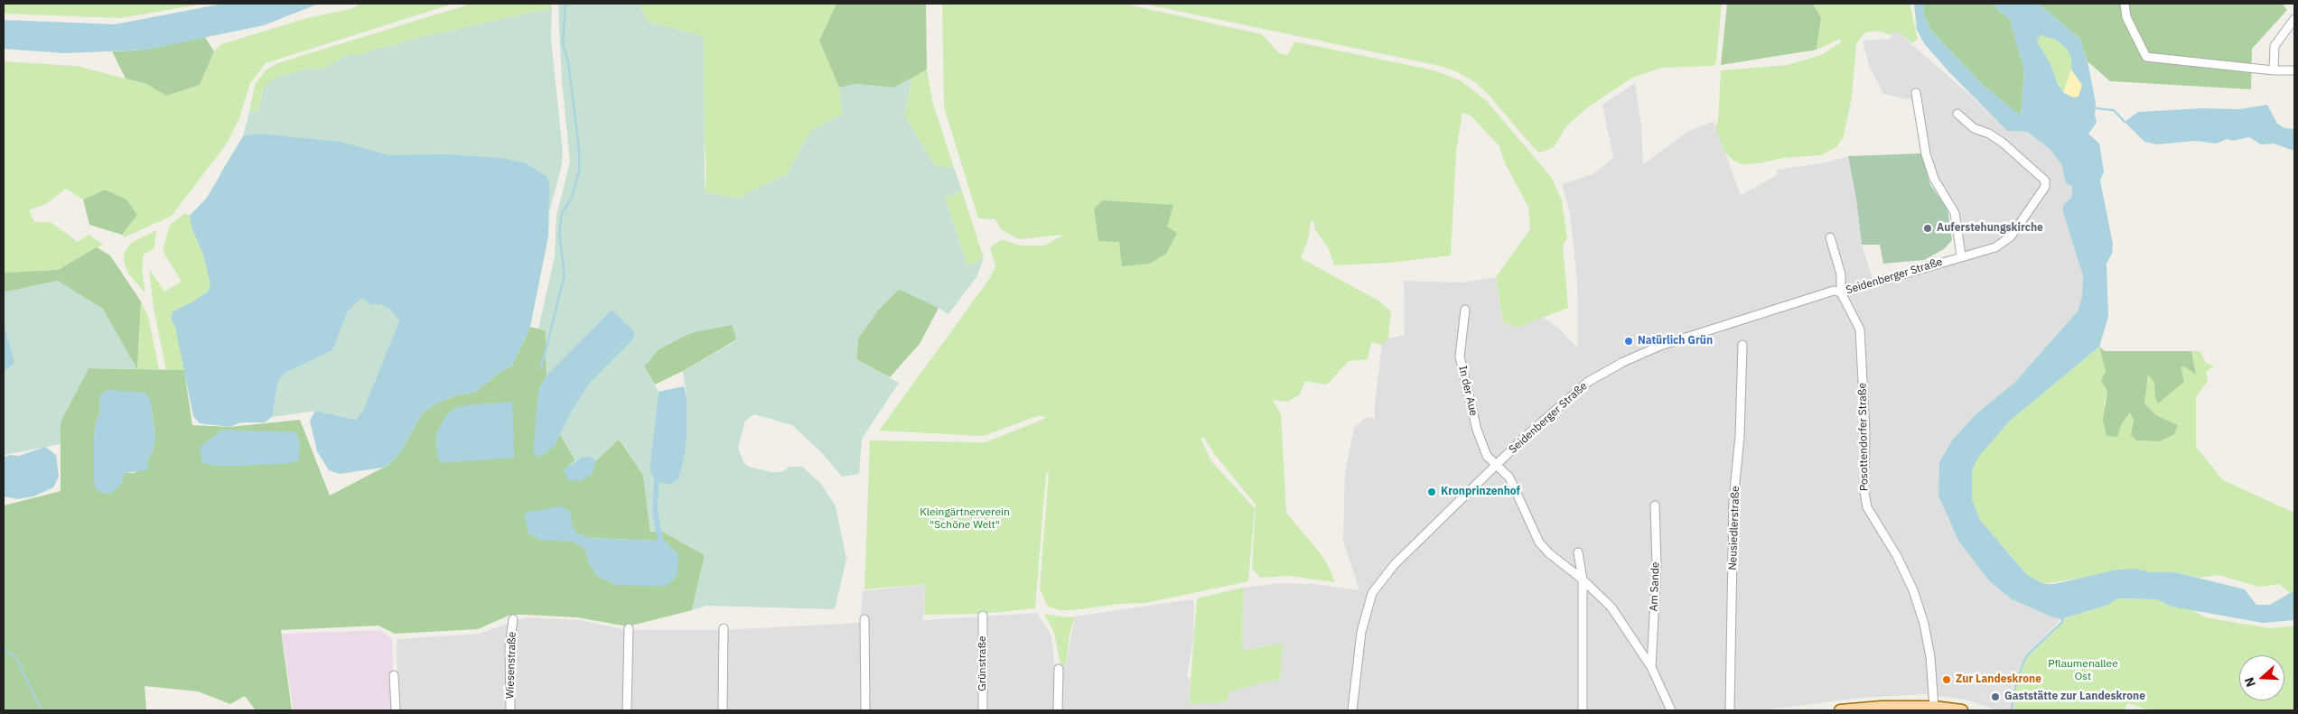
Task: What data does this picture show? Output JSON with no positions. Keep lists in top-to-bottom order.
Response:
{
  "streets": {
    "street": [
      "Seidenberger Straße",
      "In der Aue",
      "Posottendorfer Straße",
      "Neusiedlerstraße",
      "Am Sande",
      "Grünstraße",
      "Wiesenstraße"
    ]
  },
  "crossings": [
    ["Seidenberger Straße", "In der Aue"],
    ["Seidenberger Straße", "Posottendorfer Straße"],
    ["In der Aue", "Am Sande"]
  ],
  "parks": ["Kleingärtnerverein \"Schöne Welt\"", "Pflaumenallee Ost"],
  "places": [
    "Auferstehungskirche",
    "Natürlich Grün",
    "Kronprinzenhof",
    "Zur Landeskrone",
    "Gaststätte zur Landeskrone"
  ],
  "north": "left"
}
